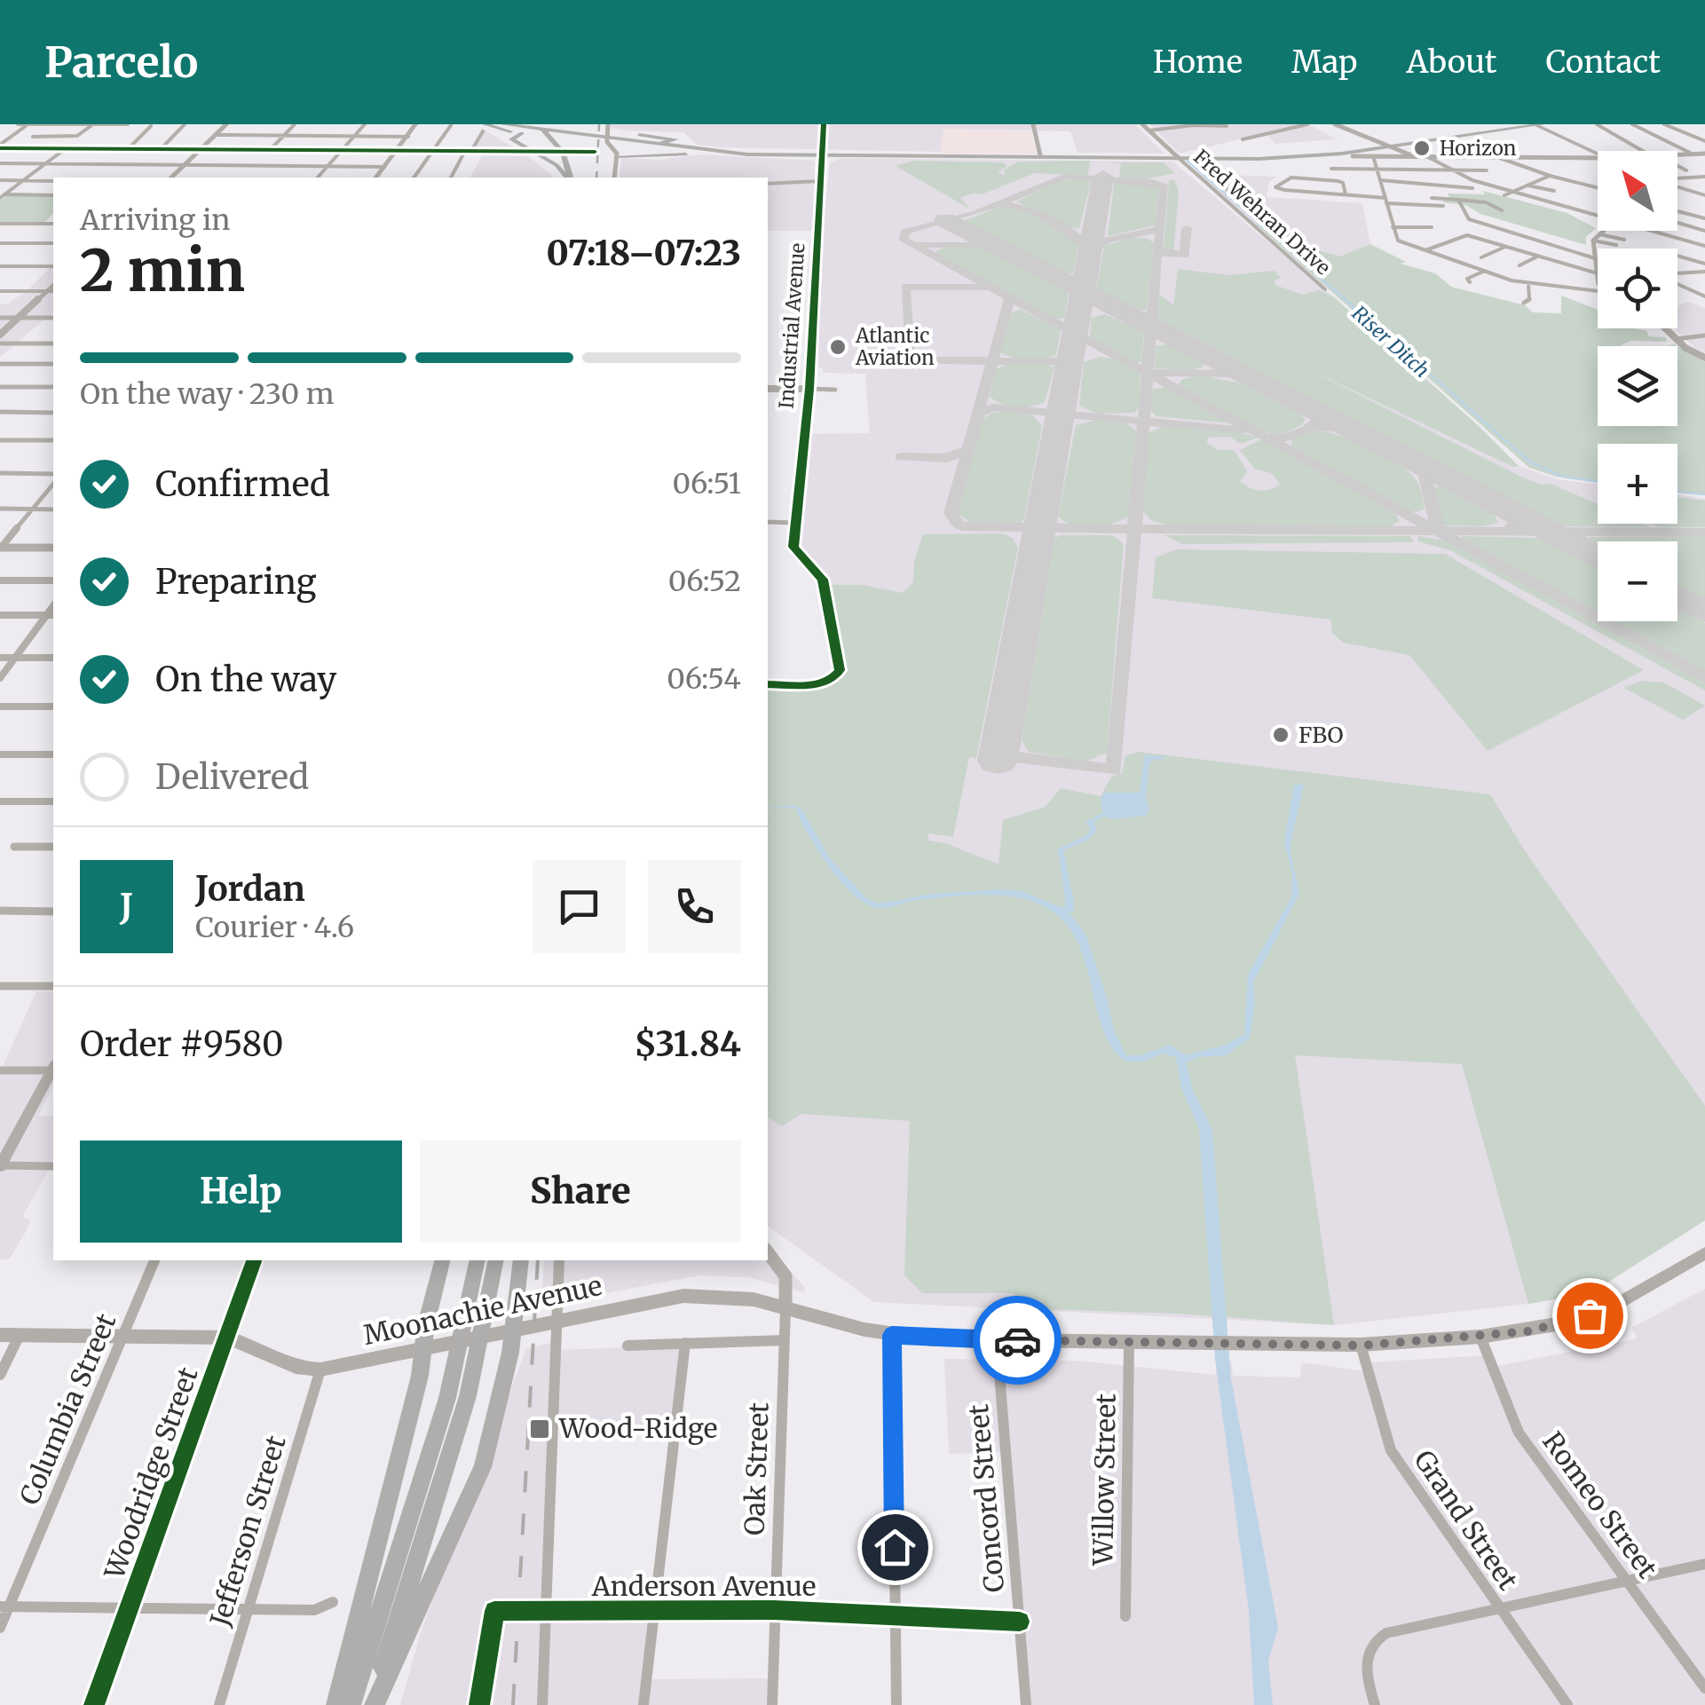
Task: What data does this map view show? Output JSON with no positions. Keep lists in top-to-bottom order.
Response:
{
  "streets": {
    "main road": ["Moonachie Avenue"],
    "street": [
      "Fred Wehran Drive",
      "Industrial Avenue",
      "Columbia Street",
      "Oak Street",
      "Woodridge Street",
      "Willow Street",
      "Concord Street",
      "Romeo Street",
      "Grand Street",
      "Jefferson Street",
      "Anderson Avenue"
    ]
  },
  "crossings": [
    ["Moonachie Avenue", "Columbia Street"],
    ["Moonachie Avenue", "Oak Street"],
    ["Moonachie Avenue", "Woodridge Street"],
    ["Moonachie Avenue", "Willow Street"],
    ["Moonachie Avenue", "Concord Street"],
    ["Moonachie Avenue", "Romeo Street"],
    ["Moonachie Avenue", "Grand Street"],
    ["Moonachie Avenue", "Jefferson Street"],
    ["Oak Street", "Anderson Avenue"],
    ["Concord Street", "Anderson Avenue"]
  ],
  "water": ["Riser Ditch"],
  "places": {
    "other": ["Horizon", "Atlantic Aviation", "FBO"],
    "transit": ["Wood-Ridge"]
  },
  "north": "top left",
  "page": {
    "header": "Parcelo",
    "nav": [
      "Home",
      "Map",
      "About",
      "Contact"
    ],
    "map_buttons": ["+", "−"],
    "heading": ["2 min", "Arriving in", "07:18–07:23"],
    "panel": [
      "Jordan",
      "Courier · 4.6",
      "Order #9580",
      "$31.84"
    ],
    "bar": "On the way · 230 m",
    "list": [
      ["Confirmed", "06:51"],
      ["Preparing", "06:52"],
      ["On the way", "06:54"],
      "Delivered"
    ],
    "round": "J",
    "buttons": ["Help", "Share"]
  }
}
